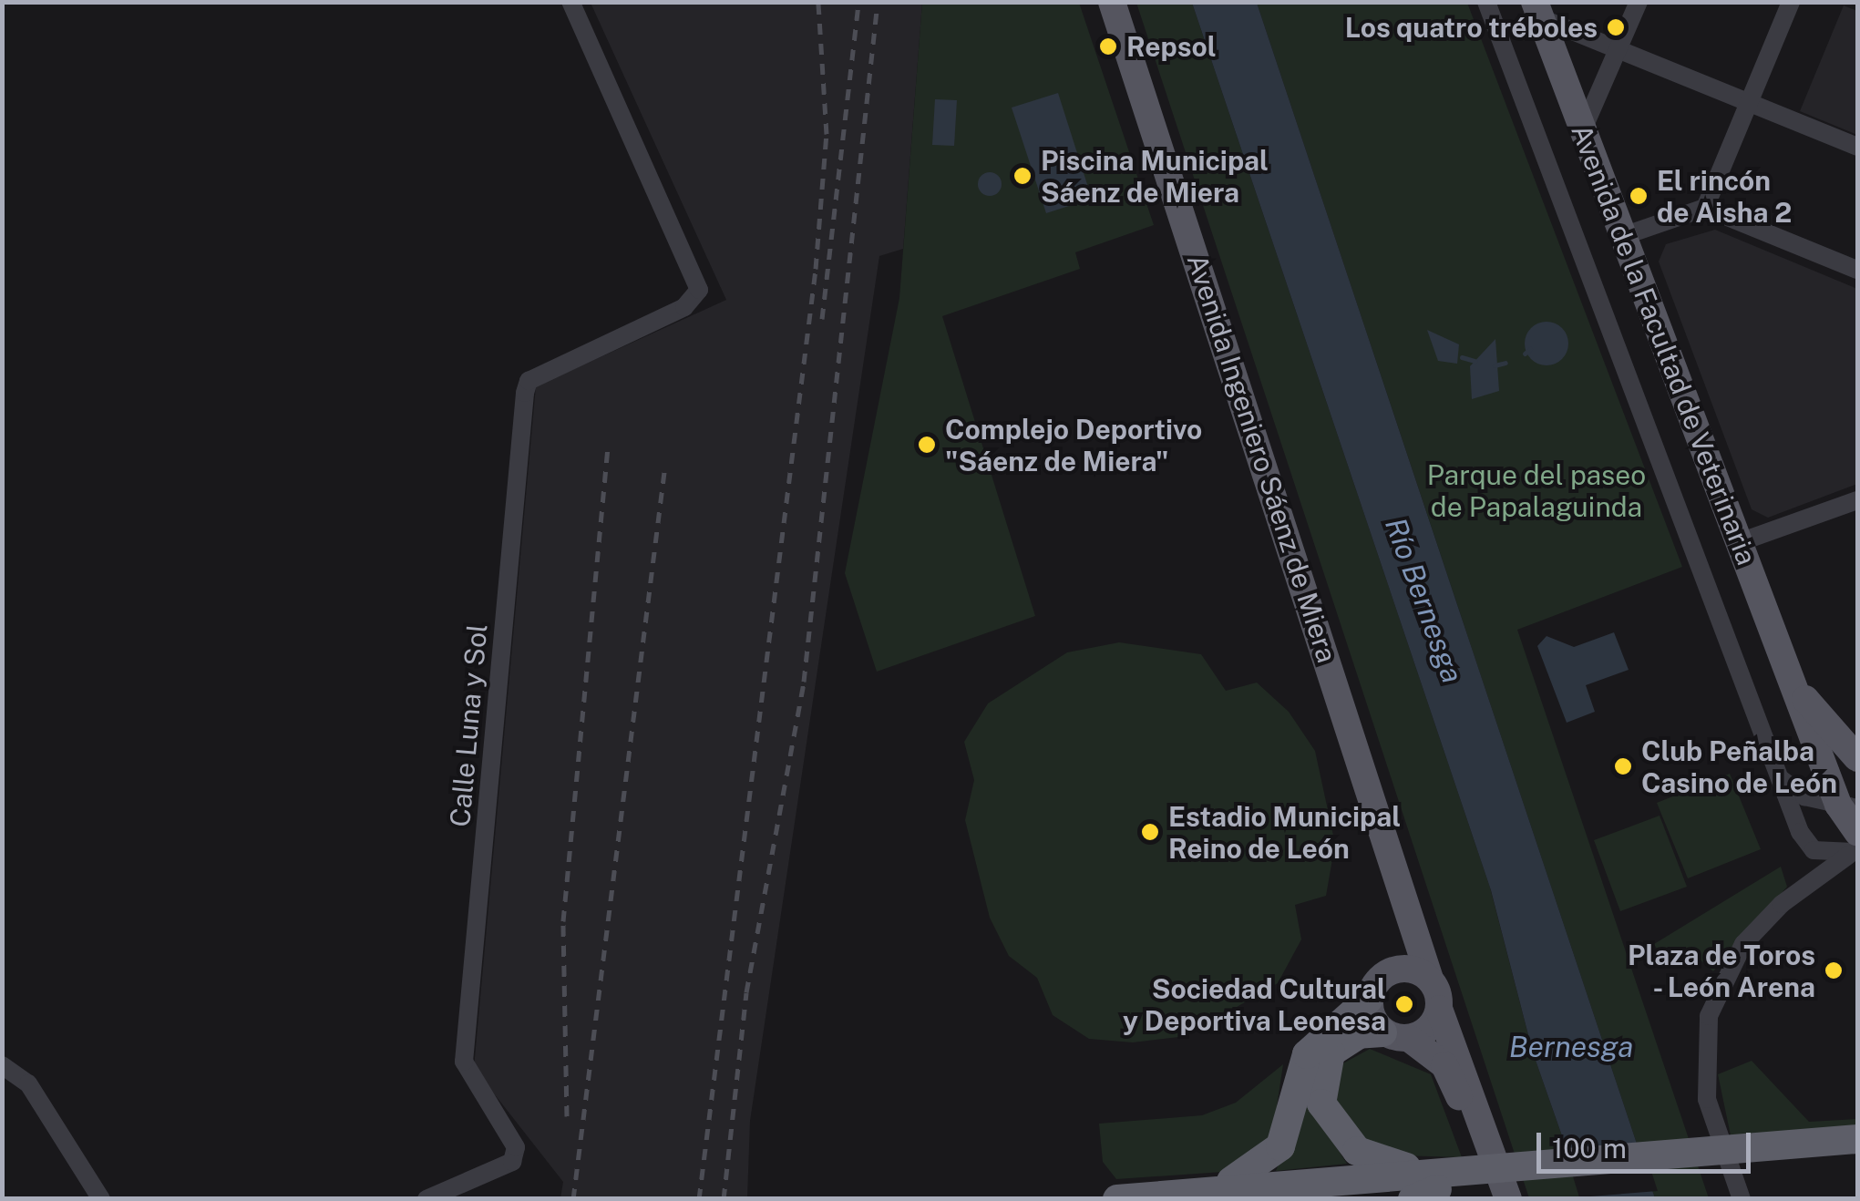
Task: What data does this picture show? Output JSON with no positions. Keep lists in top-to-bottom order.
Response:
{
  "streets": {
    "main road": ["Avenida de la Facultad de Veterinaria", "Avenida Ingeniero Sáenz de Miera"],
    "street": ["Calle Luna y Sol"]
  },
  "water": ["Río Bernesga", "Bernesga"],
  "parks": ["Parque del paseo de Papalaguinda"],
  "places": [
    "Los quatro tréboles",
    "Repsol",
    "Piscina Municipal Sáenz de Miera",
    "El rincón de Aisha 2",
    "Complejo Deportivo \"Sáenz de Miera\"",
    "Club Peñalba Casino de León",
    "Estadio Municipal Reino de León",
    "Plaza de Toros - León Arena",
    "Sociedad Cultural y Deportiva Leonesa"
  ],
  "scale_bar": "100 m"
}
